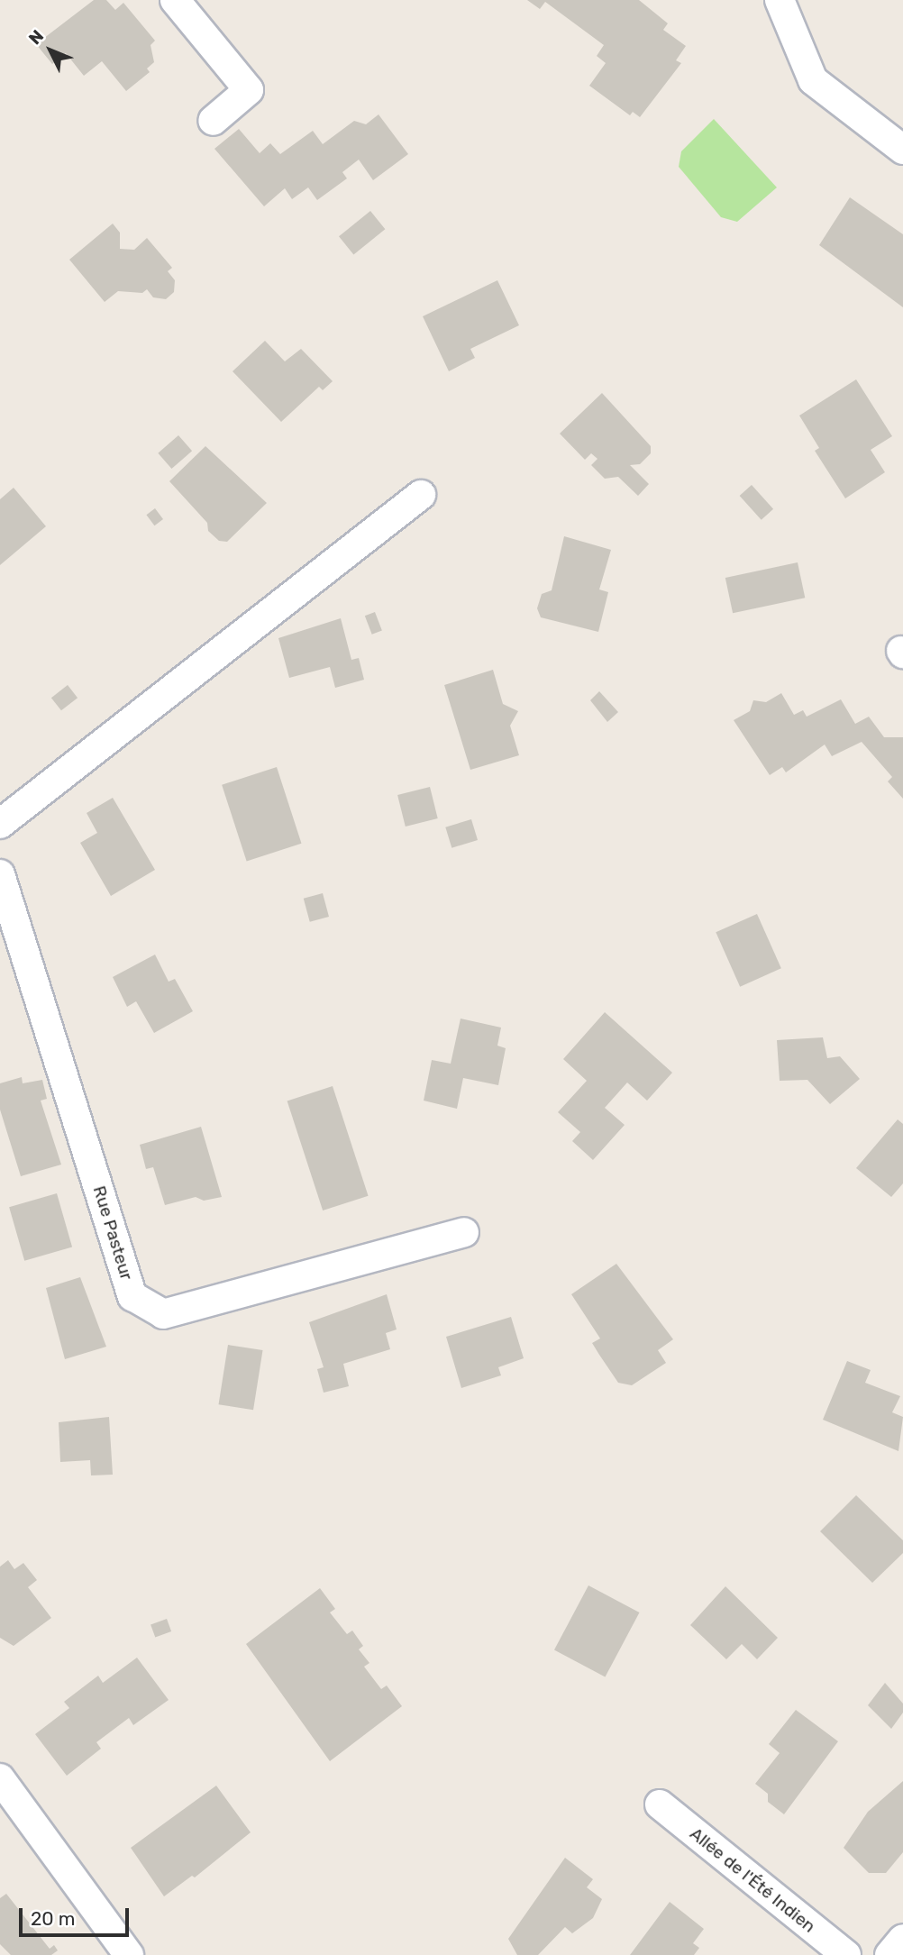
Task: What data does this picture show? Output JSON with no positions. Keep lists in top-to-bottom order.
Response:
{
  "streets": {
    "street": ["Rue Pasteur", "Allée de l'Été Indien"]
  },
  "scale_bar": "20 m",
  "north": "top left"
}
